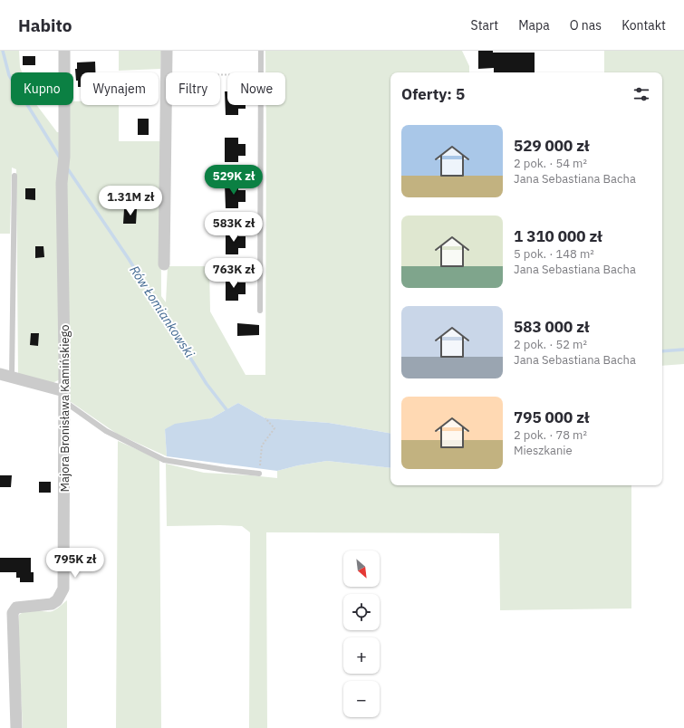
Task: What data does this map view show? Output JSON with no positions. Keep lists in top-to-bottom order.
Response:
{
  "streets": {
    "street": ["Majora Bronisława Kamińskiego"]
  },
  "water": ["Rów Łomiankowski"],
  "north": "bottom right",
  "page": {
    "header": "Habito",
    "nav": [
      "Start",
      "Mapa",
      "O nas",
      "Kontakt"
    ],
    "chip": [
      "Kupno",
      "Wynajem",
      "Filtry",
      "Nowe"
    ],
    "heading": "Oferty: 5",
    "list": [
      {
        "name": "529 000 zł",
        "note": "2 pok. · 54 m² · Jana Sebastiana Bacha"
      },
      {
        "name": "1 310 000 zł",
        "note": "5 pok. · 148 m² · Jana Sebastiana Bacha"
      },
      {
        "name": "583 000 zł",
        "note": "2 pok. · 52 m² · Jana Sebastiana Bacha"
      },
      {
        "name": "795 000 zł",
        "note": "2 pok. · 78 m² · Mieszkanie"
      }
    ],
    "price": [
      "529K zł",
      "1.31M zł",
      "583K zł",
      "763K zł",
      "795K zł"
    ],
    "map_buttons": ["+", "−"]
  }
}
